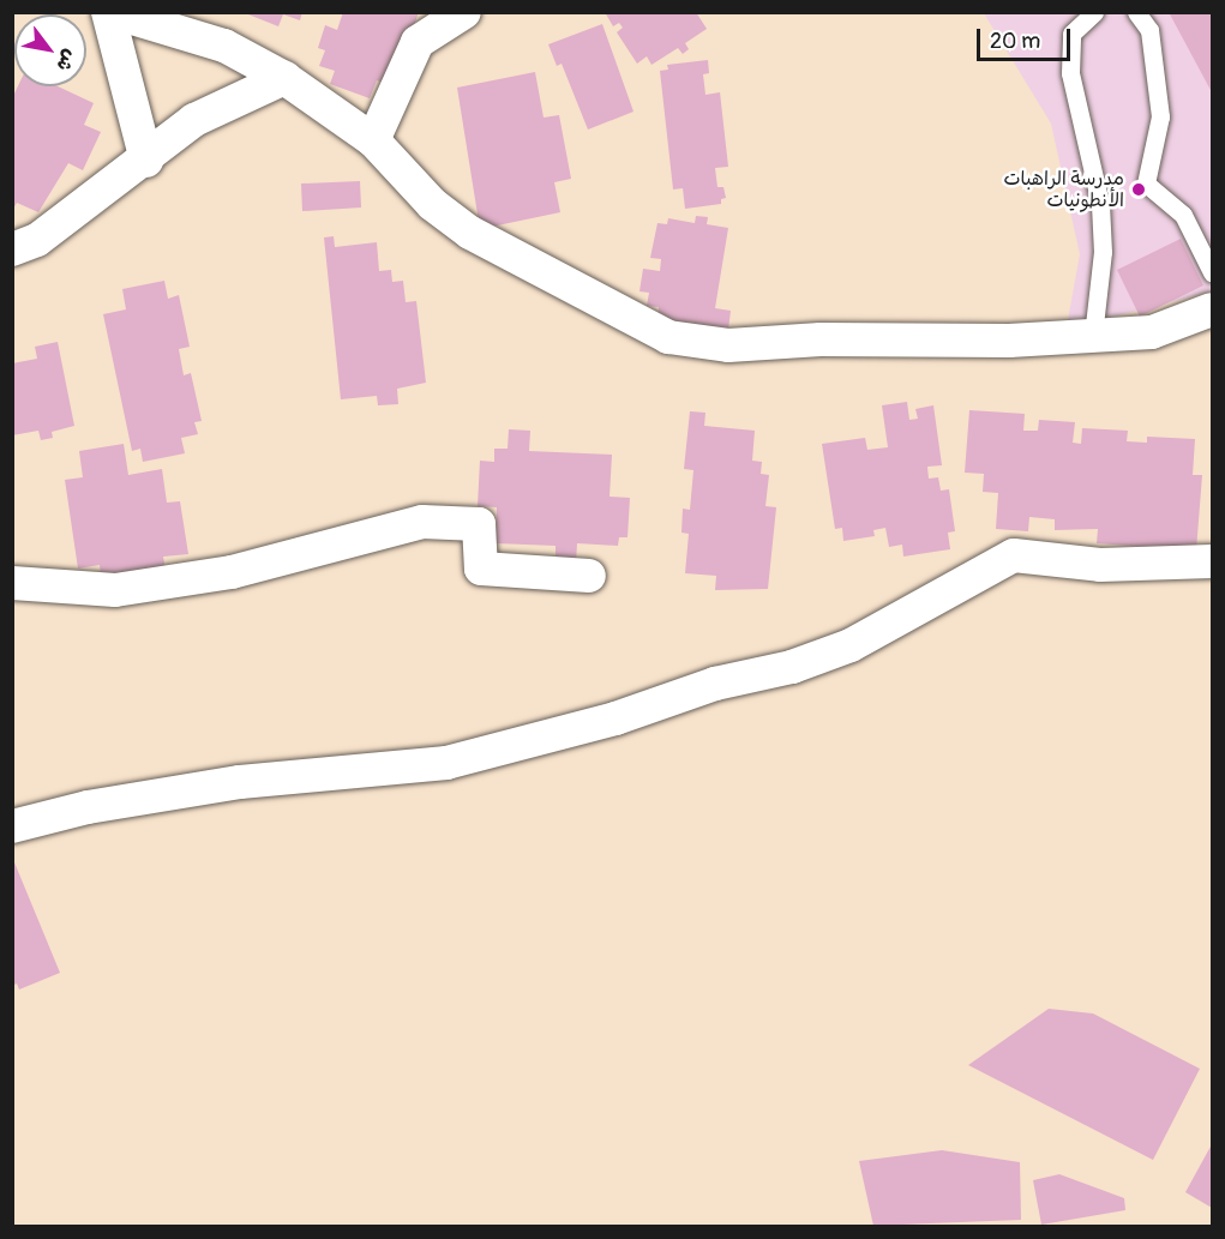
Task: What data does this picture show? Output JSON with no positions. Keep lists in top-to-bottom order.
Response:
{
  "places": ["مدرسة الراهبات الأنطونيات"],
  "scale_bar": "20 m",
  "north": "bottom right"
}
